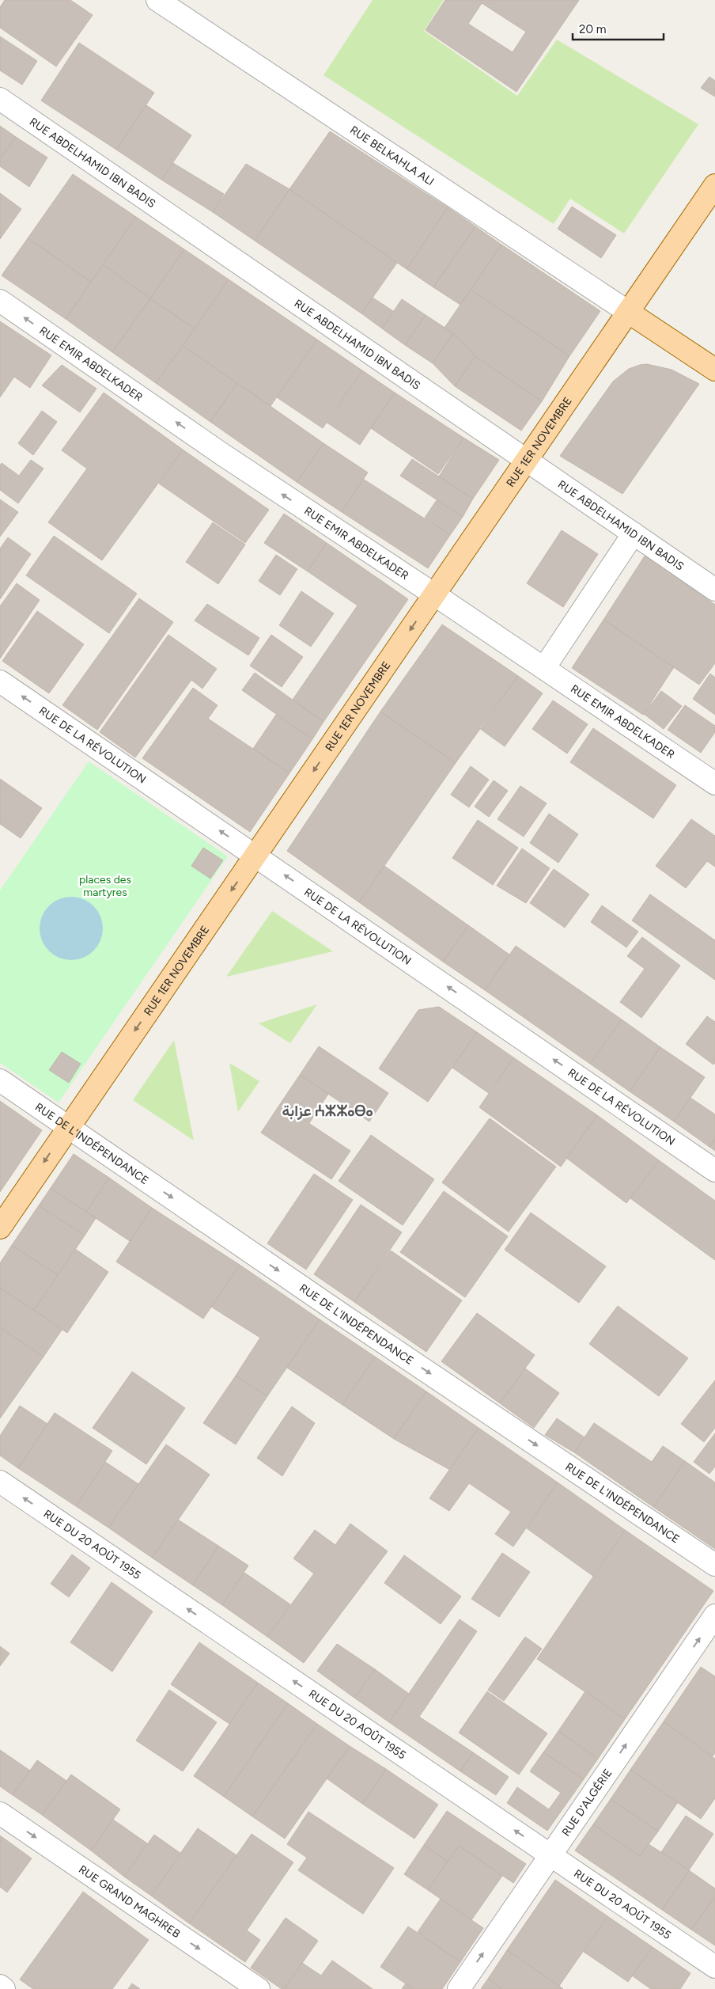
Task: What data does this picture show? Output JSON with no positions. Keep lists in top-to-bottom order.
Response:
{
  "streets": {
    "main road": ["RUE 1ER NOVEMBRE"],
    "street": [
      "RUE BELKAHLA ALI",
      "RUE ABDELHAMID IBN BADIS",
      "RUE EMIR ABDELKADER",
      "RUE DE LA RÉVOLUTION",
      "RUE DE L'INDÉPENDANCE",
      "RUE DU 20 AOÛT 1955",
      "RUE D'ALGÉRIE",
      "RUE GRAND MAGHREB"
    ]
  },
  "crossings": [
    ["RUE BELKAHLA ALI", "RUE 1ER NOVEMBRE"],
    ["RUE ABDELHAMID IBN BADIS", "RUE 1ER NOVEMBRE"],
    ["RUE EMIR ABDELKADER", "RUE 1ER NOVEMBRE"],
    ["RUE 1ER NOVEMBRE", "RUE DE LA RÉVOLUTION"],
    ["RUE 1ER NOVEMBRE", "RUE DE L'INDÉPENDANCE"],
    ["RUE DU 20 AOÛT 1955", "RUE D'ALGÉRIE"]
  ],
  "one_way": [
    "RUE EMIR ABDELKADER",
    "RUE 1ER NOVEMBRE",
    "RUE DE LA RÉVOLUTION",
    "RUE DE L'INDÉPENDANCE",
    "RUE DU 20 AOÛT 1955",
    "RUE D'ALGÉRIE",
    "RUE GRAND MAGHREB"
  ],
  "districts": ["عزابة ⵄⵣⵣⴰⴱⴰ"],
  "parks": ["places des martyres"],
  "scale_bar": "20 m"
}
